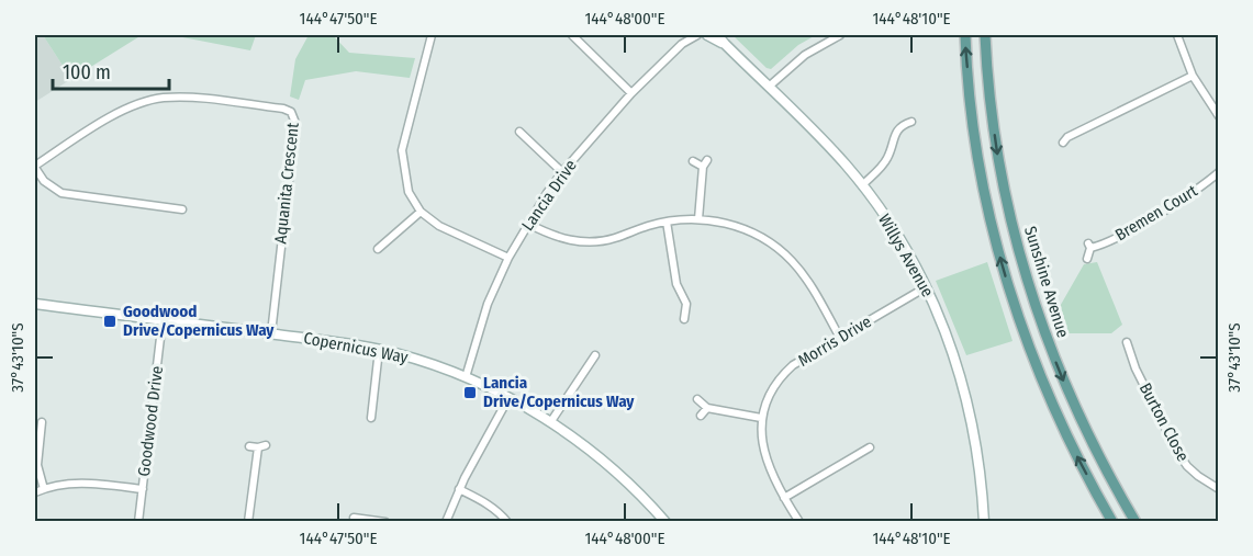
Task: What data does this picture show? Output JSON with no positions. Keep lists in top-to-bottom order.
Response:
{
  "streets": {
    "main road": ["Sunshine Avenue"],
    "street": [
      "Aquanita Crescent",
      "Lancia Drive",
      "Bremen Court",
      "Willys Avenue",
      "Morris Drive",
      "Copernicus Way",
      "Goodwood Drive",
      "Burton Close"
    ]
  },
  "crossings": [
    ["Aquanita Crescent", "Copernicus Way"],
    ["Lancia Drive", "Copernicus Way"],
    ["Willys Avenue", "Morris Drive"],
    ["Copernicus Way", "Goodwood Drive"]
  ],
  "places": {
    "transit": ["Goodwood Drive/Copernicus Way", "Lancia Drive/Copernicus Way"]
  },
  "scale_bar": "100 m",
  "coordinates": [
    "144°47'50\"E",
    "144°48'00\"E",
    "144°48'10\"E",
    "37°43'10\"S"
  ]
}
